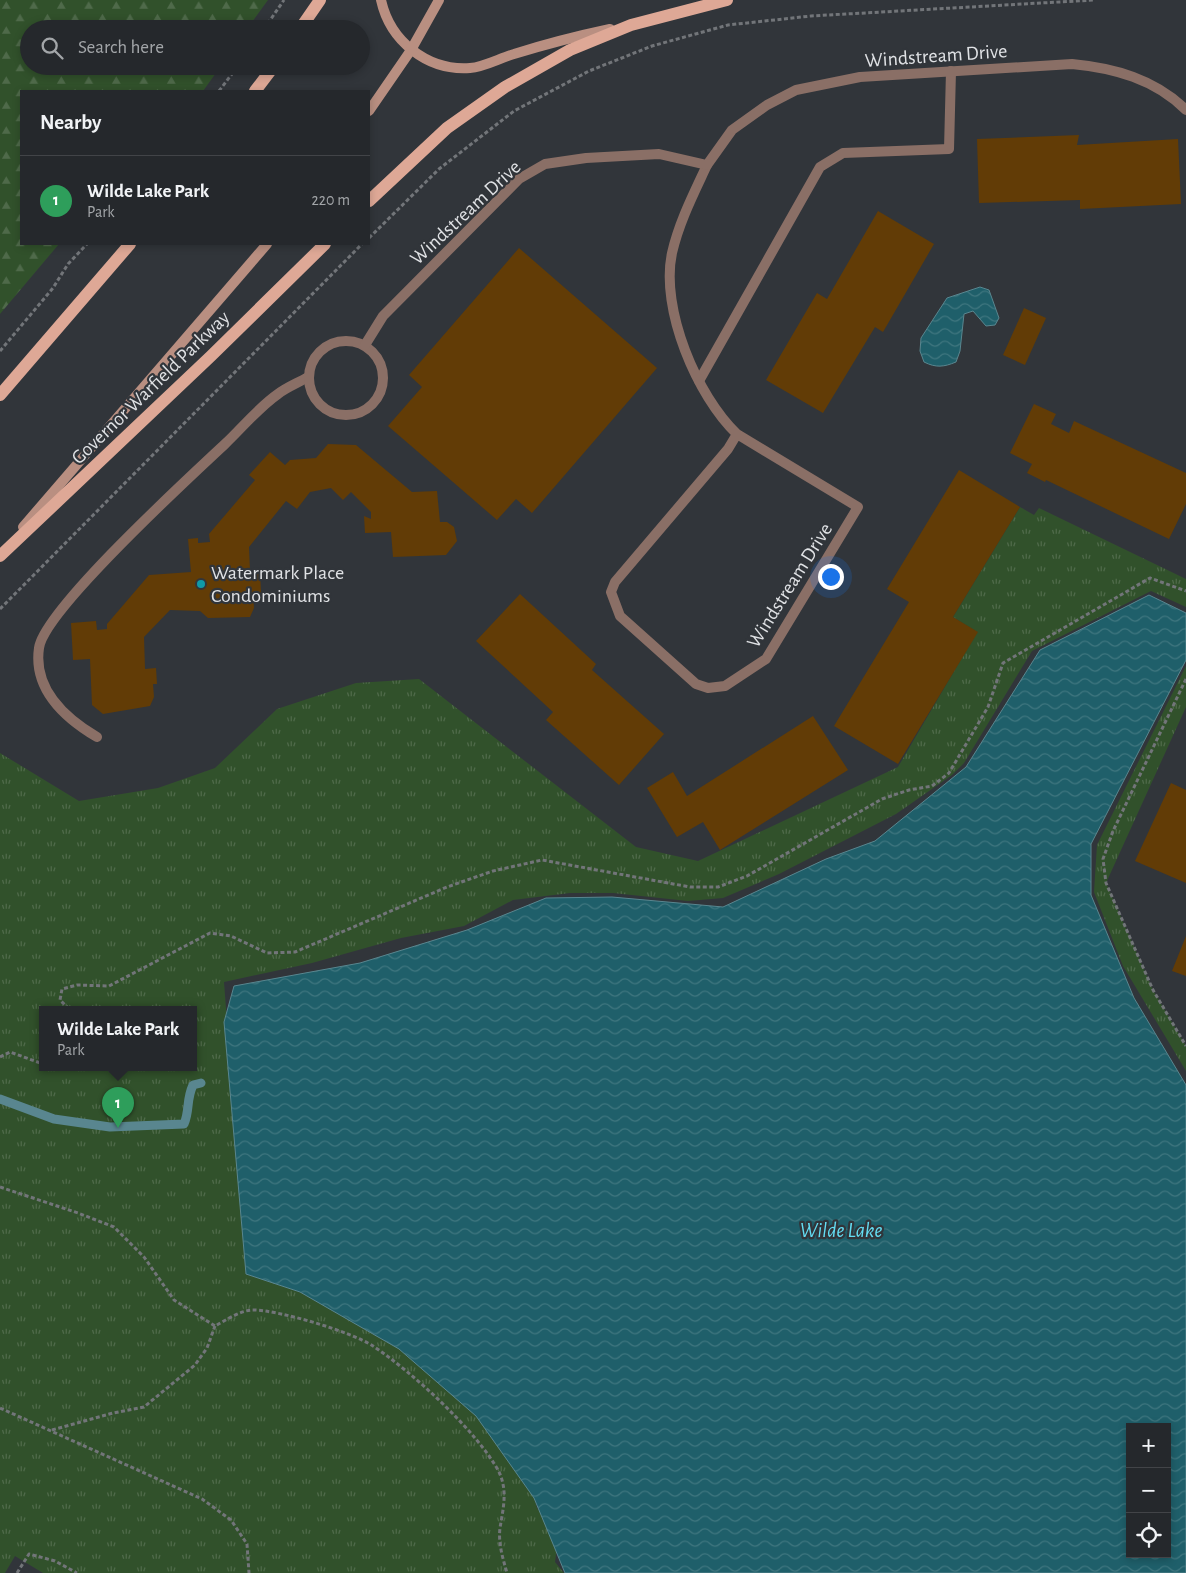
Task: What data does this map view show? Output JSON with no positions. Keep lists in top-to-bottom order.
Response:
{
  "streets": {
    "main road": ["Governor Warfield Parkway"],
    "street": ["Windstream Drive"]
  },
  "water": ["Wilde Lake"],
  "places": ["Watermark Place Condominiums"],
  "page": {
    "search": "Search here",
    "heading": "Nearby",
    "list": [
      {
        "mark": "1",
        "name": "Wilde Lake Park",
        "note": "Park",
        "value": "220 m"
      }
    ],
    "popup": ["Wilde Lake Park", "Park"],
    "pins": "1",
    "map_buttons": ["+", "−"]
  }
}
